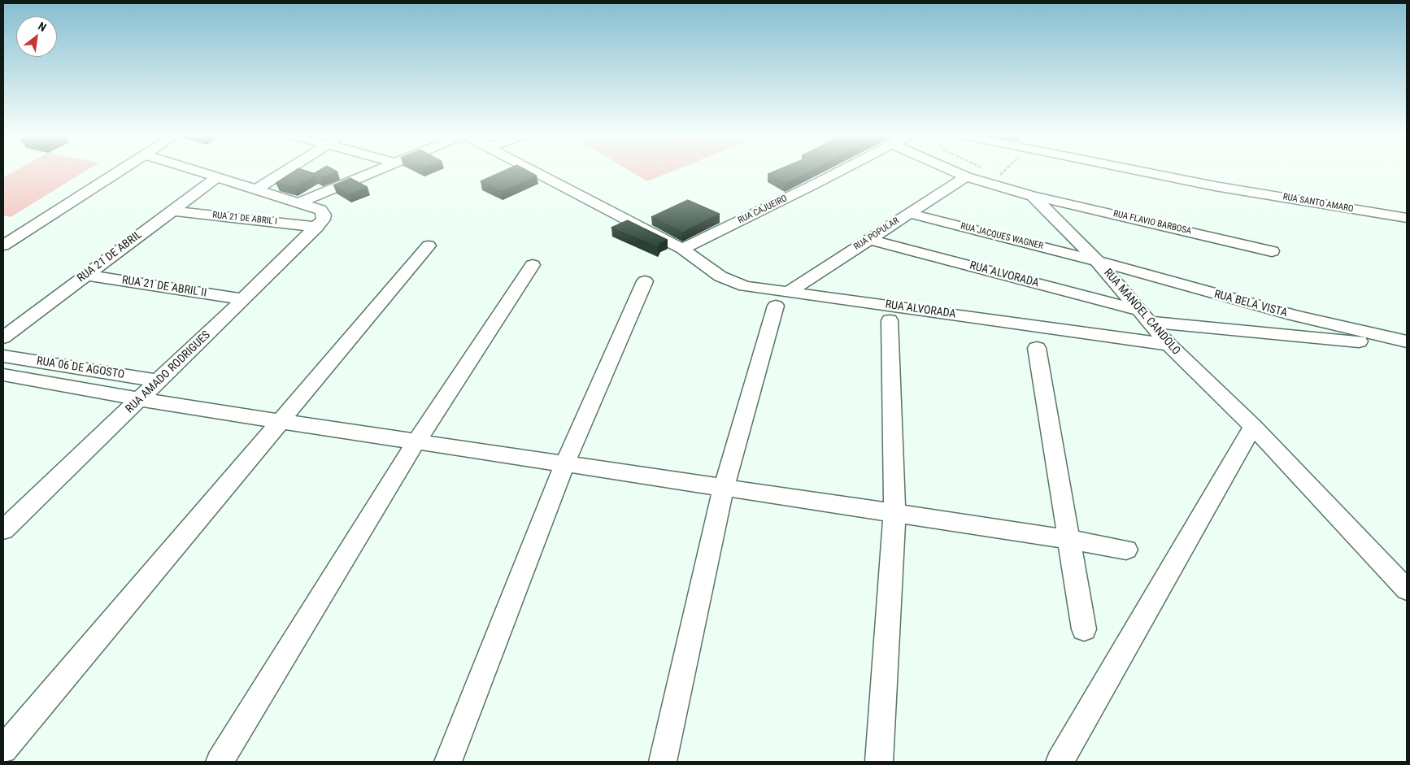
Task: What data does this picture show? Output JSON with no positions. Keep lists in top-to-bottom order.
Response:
{
  "streets": {
    "street": [
      "RUA SANTO AMARO",
      "RUA CAJUEIRO",
      "RUA 21 DE ABRIL I",
      "RUA FLAVIO BARBOSA",
      "RUA POPULAR",
      "RUA JACQUES WAGNER",
      "RUA 21 DE ABRIL",
      "RUA ALVORADA",
      "RUA 21 DE ABRIL II",
      "RUA BELA VISTA",
      "RUA MANOEL CANDOLO",
      "RUA 06 DE AGOSTO",
      "RUA AMADO RODRIGUES"
    ]
  },
  "crossings": [
    ["RUA CAJUEIRO", "RUA ALVORADA"],
    ["RUA 21 DE ABRIL I", "RUA 21 DE ABRIL"],
    ["RUA 21 DE ABRIL I", "RUA AMADO RODRIGUES"],
    ["RUA FLAVIO BARBOSA", "RUA POPULAR"],
    ["RUA FLAVIO BARBOSA", "RUA MANOEL CANDOLO"],
    ["RUA POPULAR", "RUA JACQUES WAGNER"],
    ["RUA POPULAR", "RUA ALVORADA"],
    ["RUA JACQUES WAGNER", "RUA BELA VISTA"],
    ["RUA JACQUES WAGNER", "RUA MANOEL CANDOLO"],
    ["RUA 21 DE ABRIL", "RUA 21 DE ABRIL II"],
    ["RUA ALVORADA", "RUA BELA VISTA"],
    ["RUA ALVORADA", "RUA MANOEL CANDOLO"],
    ["RUA 21 DE ABRIL II", "RUA AMADO RODRIGUES"],
    ["RUA BELA VISTA", "RUA MANOEL CANDOLO"],
    ["RUA 06 DE AGOSTO", "RUA AMADO RODRIGUES"]
  ],
  "north": "top right"
}
